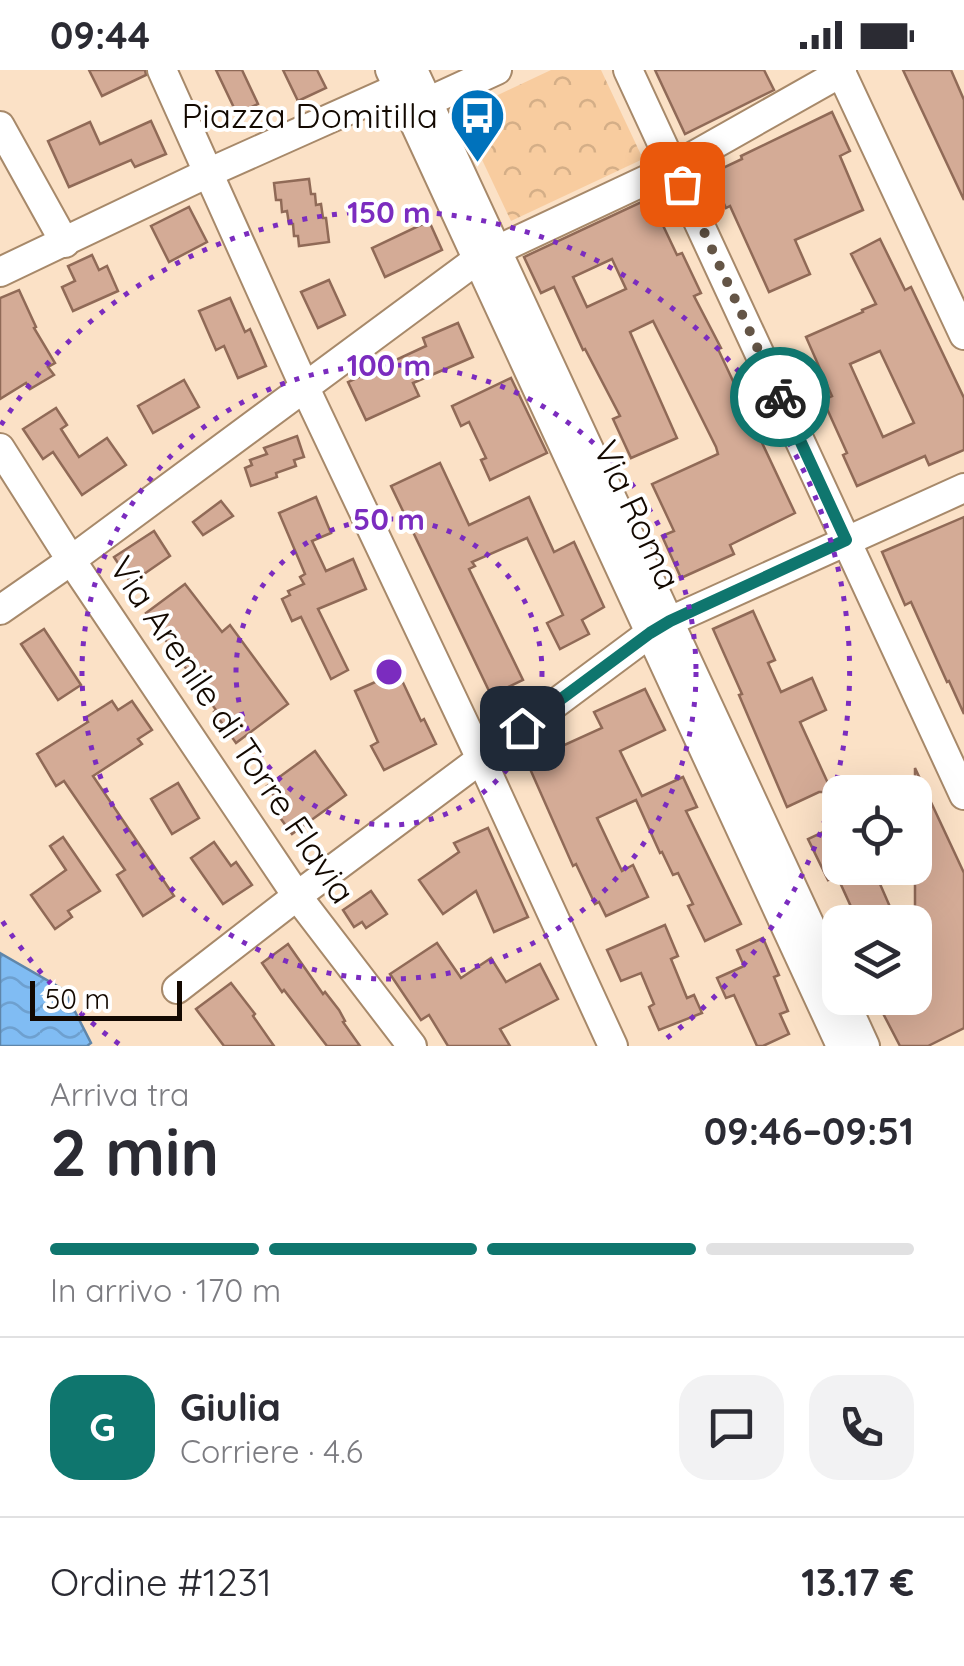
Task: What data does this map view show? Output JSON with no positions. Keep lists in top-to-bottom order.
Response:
{
  "streets": {
    "street": ["Via Roma", "Via Arenile di Torre Flavia"]
  },
  "places": {
    "bus stop": ["Piazza Domitilla"]
  },
  "scale_bar": "50 m",
  "page": {
    "status": "09:44",
    "scale": "50 m",
    "heading": ["2 min", "Arriva tra", "09:46–09:51"],
    "panel": [
      "Giulia",
      "Corriere · 4.6",
      "Ordine #1231",
      "13.17 €"
    ],
    "bar": "In arrivo · 170 m",
    "round": "G"
  },
  "rings": ["150 m", "100 m", "50 m"]
}
